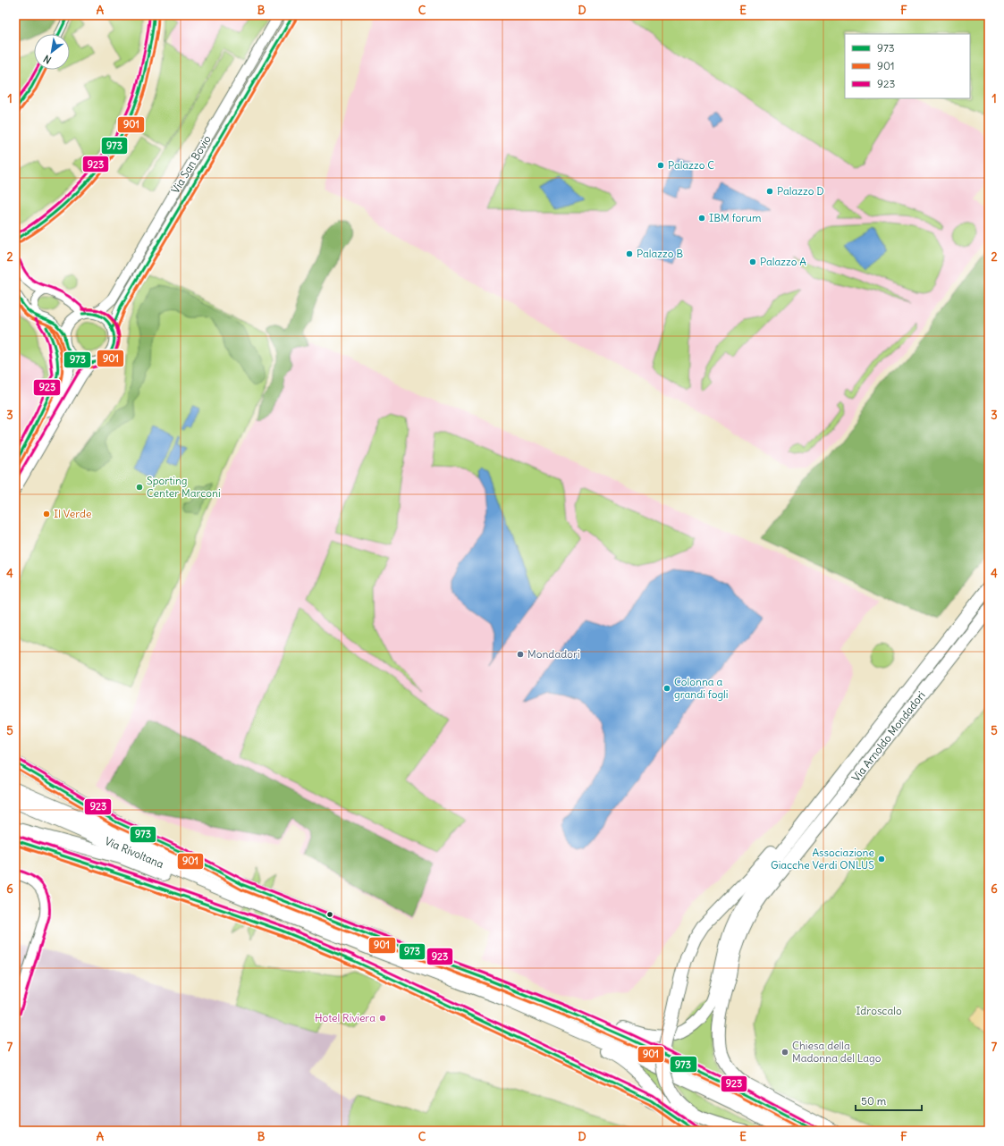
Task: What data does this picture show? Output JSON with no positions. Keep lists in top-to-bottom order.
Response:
{
  "streets": {
    "highway": ["Via Arnoldo Mondadori", "Via Rivoltana"],
    "main road": ["Via San Bovio"]
  },
  "crossings": [
    ["Via Arnoldo Mondadori", "Via Rivoltana"]
  ],
  "parks": ["Idroscalo"],
  "places": [
    "Palazzo C",
    "Palazzo D",
    "IBM forum",
    "Palazzo B",
    "Palazzo A",
    "Sporting Center Marconi",
    "Il Verde",
    "Mondadori",
    "Colonna a grandi fogli",
    "Associazione Giacche Verdi ONLUS",
    "Hotel Riviera",
    "Chiesa della Madonna del Lago"
  ],
  "lines": ["transit line 973", "transit line 901", "transit line 923"],
  "legend": ["973", "901", "923"],
  "scale_bar": "50 m",
  "north": "bottom left",
  "grid": {
    "columns": [
      "A",
      "B",
      "C",
      "D",
      "E",
      "F"
    ],
    "rows": [
      "1",
      "2",
      "3",
      "4",
      "5",
      "6",
      "7"
    ]
  }
}
